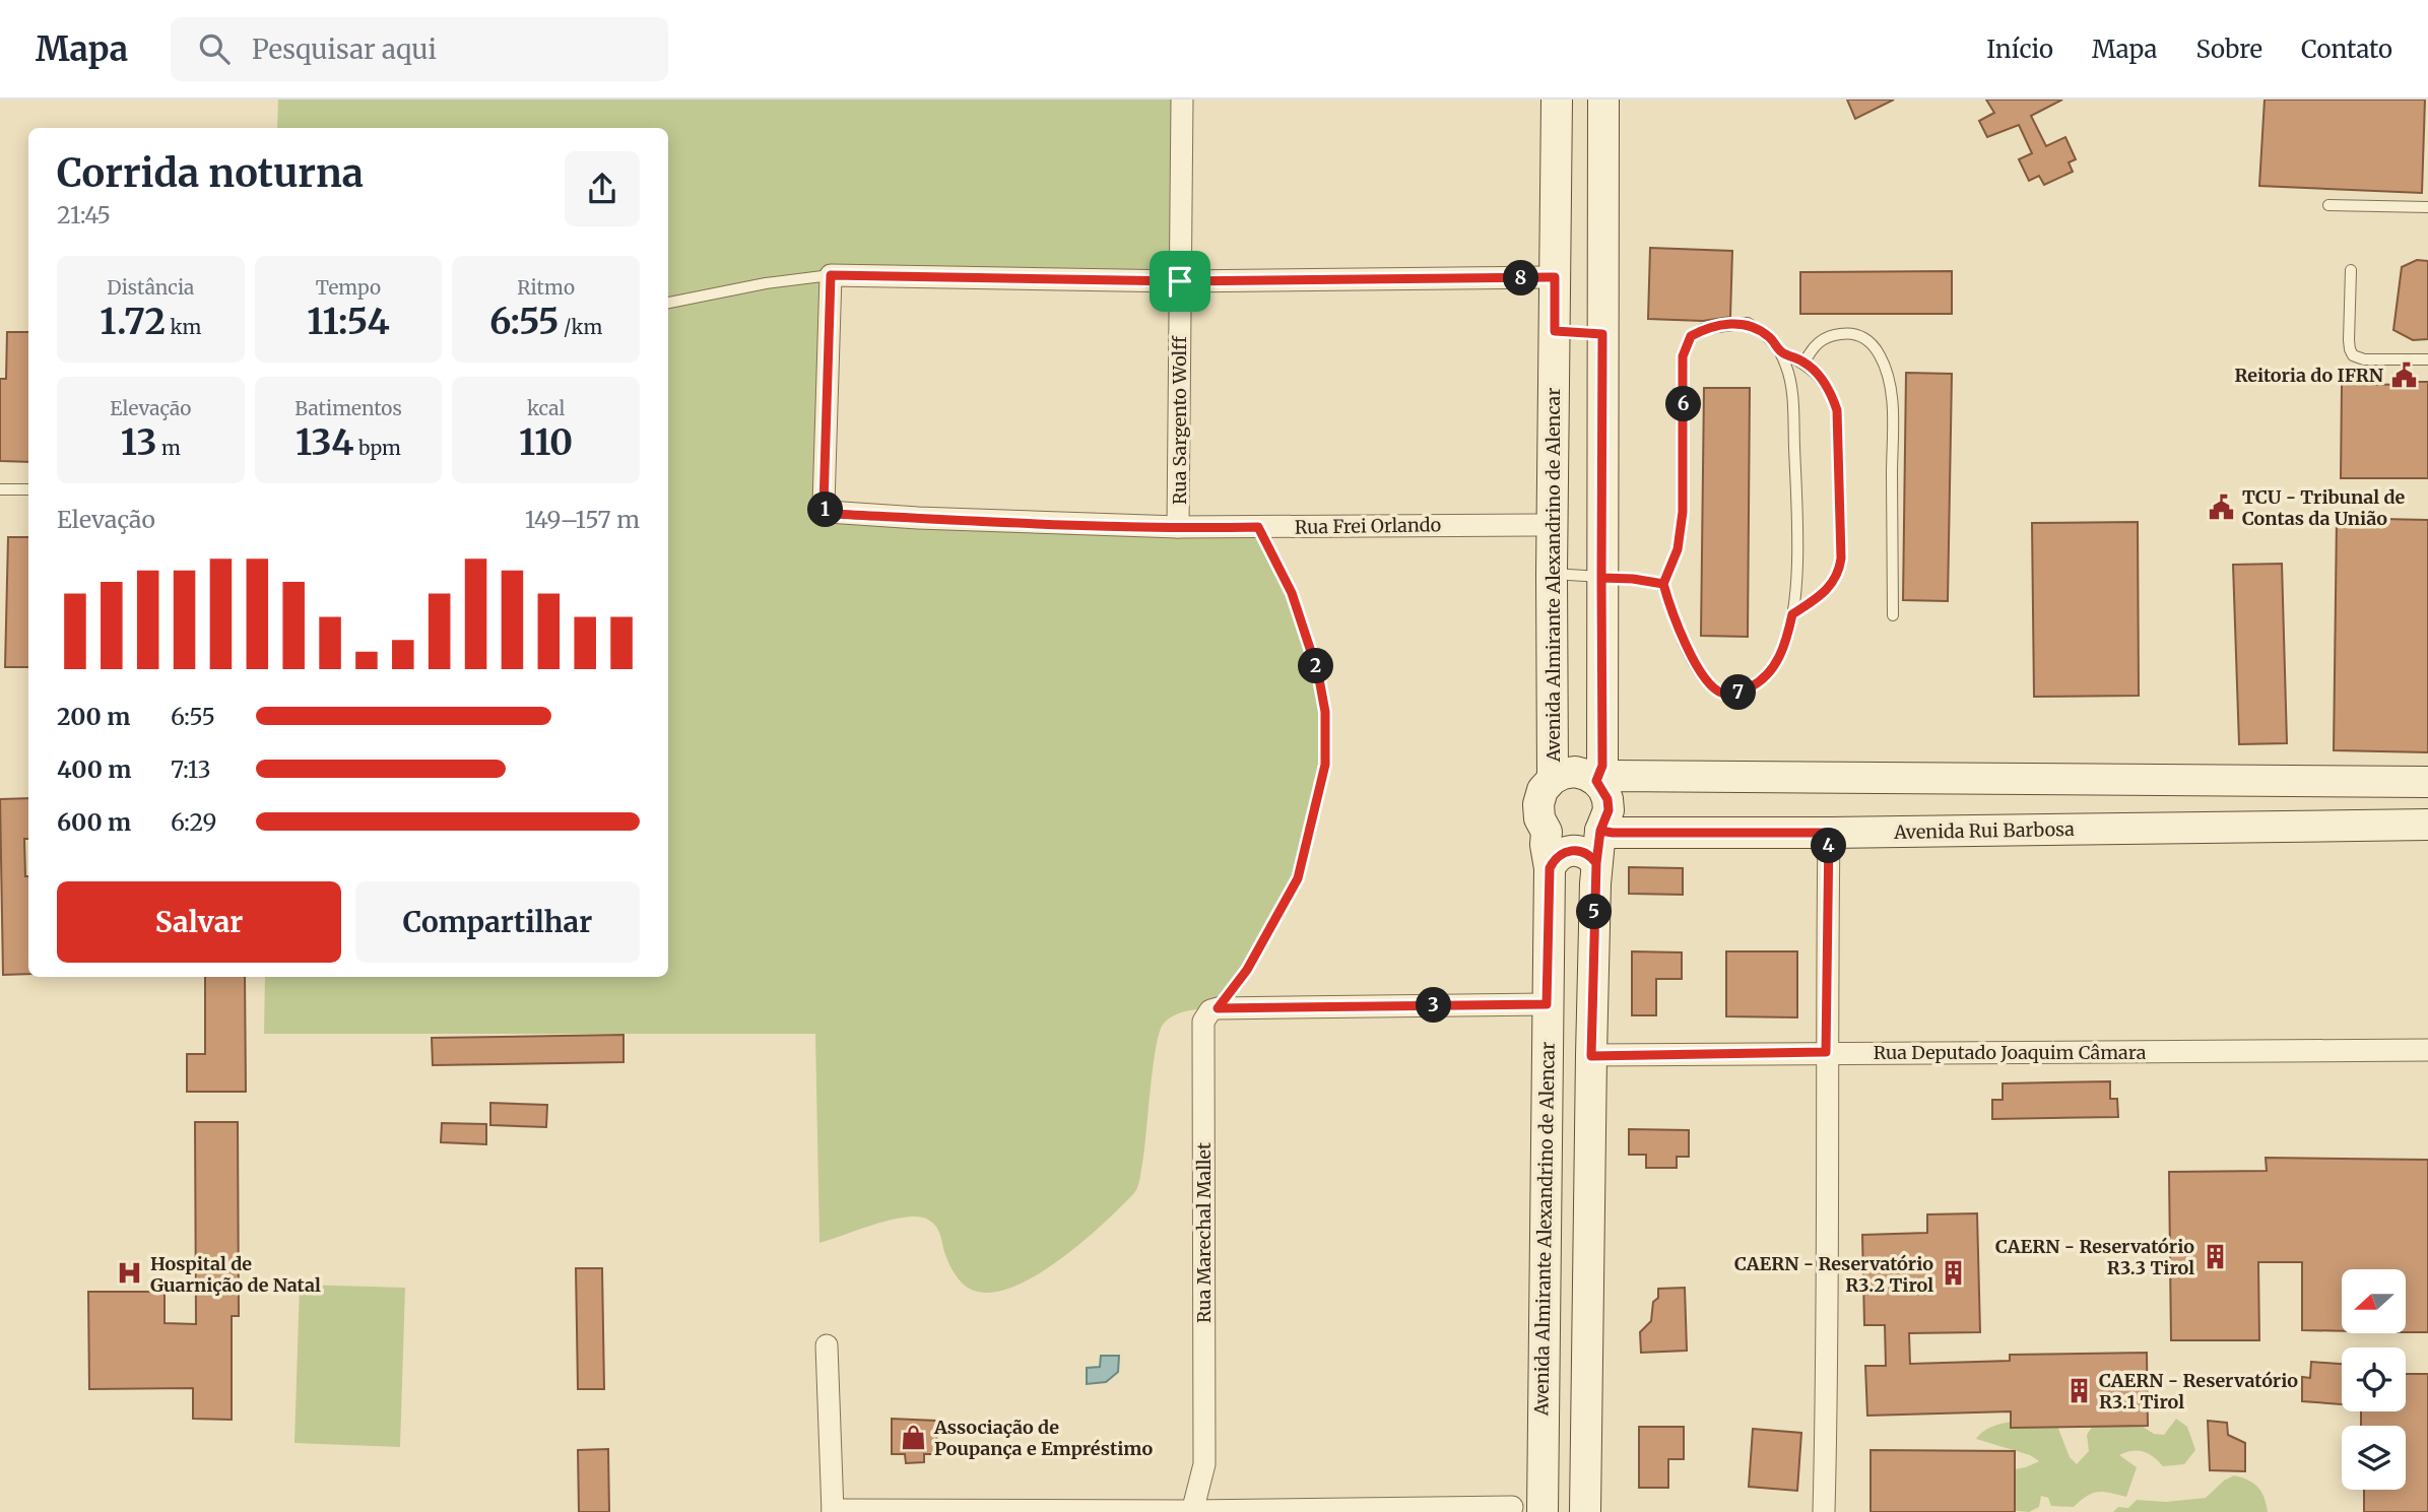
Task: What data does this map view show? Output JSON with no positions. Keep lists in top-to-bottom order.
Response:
{
  "streets": {
    "main road": ["Avenida Almirante Alexandrino de Alencar", "Avenida Rui Barbosa"],
    "street": [
      "Rua Sargento Wolff",
      "Rua Frei Orlando",
      "Rua Deputado Joaquim Câmara",
      "Rua Marechal Mallet"
    ]
  },
  "crossings": [
    ["Rua Sargento Wolff", "Rua Frei Orlando"],
    ["Avenida Almirante Alexandrino de Alencar", "Avenida Rui Barbosa"]
  ],
  "places": {
    "public building": ["Reitoria do IFRN", "TCU - Tribunal de Contas da União"],
    "building": ["CAERN - Reservatório R3.3 Tirol", "CAERN - Reservatório R3.2 Tirol", "CAERN - Reservatório R3.1 Tirol"],
    "hospital": ["Hospital de Guarnição de Natal"],
    "shop": ["Associação de Poupança e Empréstimo"]
  },
  "north": "left",
  "page": {
    "header": "Mapa",
    "search": "Pesquisar aqui",
    "nav": [
      "Início",
      "Mapa",
      "Sobre",
      "Contato"
    ],
    "heading": ["Corrida noturna", "21:45"],
    "stats": [
      ["Distância", "1.72 km"],
      ["Tempo", "11:54"],
      ["Ritmo", "6:55 /km"],
      ["Elevação", "13 m"],
      ["Batimentos", "134 bpm"],
      ["kcal", "110"]
    ],
    "pins": [
      "8",
      "6",
      "1",
      "2",
      "7",
      "4",
      "5",
      "3"
    ],
    "chart": ["Elevação", "149–157 m"],
    "list": [
      {
        "name": "200 m",
        "note": "6:55"
      },
      {
        "name": "400 m",
        "note": "7:13"
      },
      {
        "name": "600 m",
        "note": "6:29"
      }
    ],
    "buttons": ["Salvar", "Compartilhar"]
  }
}
